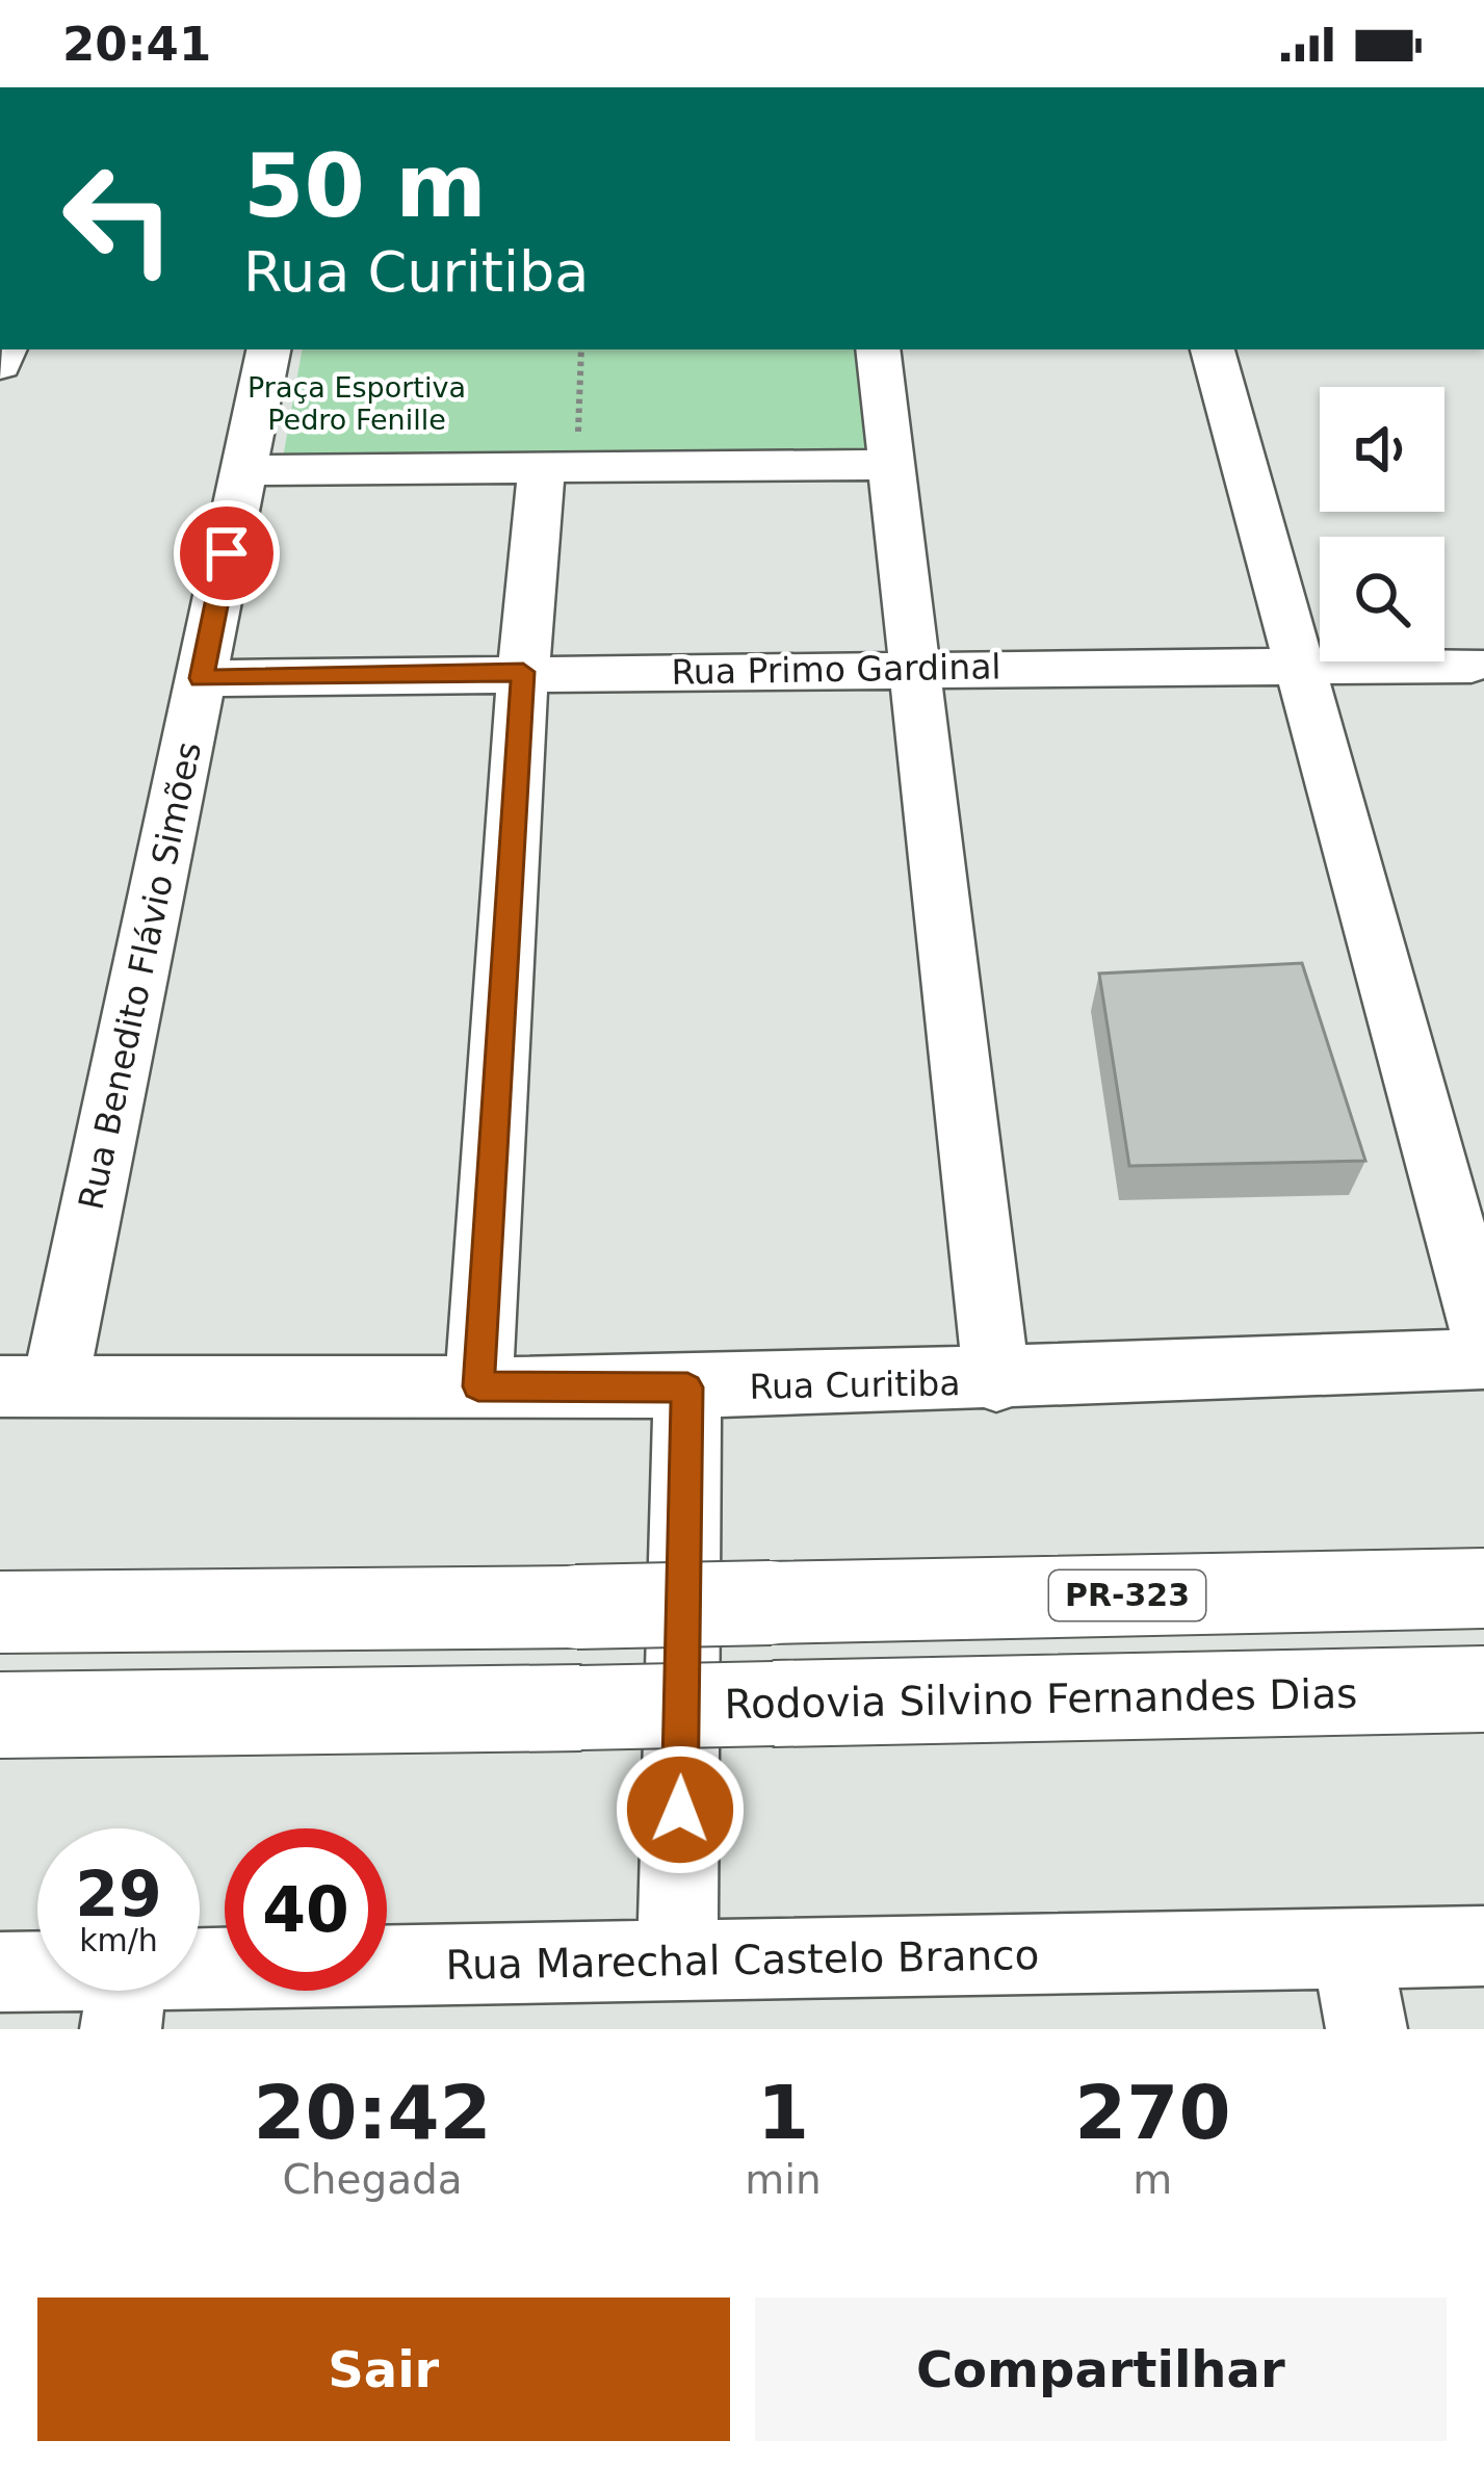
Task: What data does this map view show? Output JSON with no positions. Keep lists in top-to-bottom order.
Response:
{
  "streets": {
    "highway": ["PR-323", "Rodovia Silvino Fernandes Dias"],
    "street": [
      "Rua Primo Gardinal",
      "Rua Benedito Flávio Simões",
      "Rua Curitiba",
      "Rua Marechal Castelo Branco"
    ]
  },
  "crossings": [
    ["Rua Primo Gardinal", "Rua Benedito Flávio Simões"],
    ["Rua Benedito Flávio Simões", "Rua Curitiba"]
  ],
  "parks": ["Praça Esportiva Pedro Fenille"],
  "page": {
    "status": "20:41",
    "turn": ["50 m", "Rua Curitiba"],
    "speed": "29 km/h",
    "limit": "40",
    "eta": [
      "20:42",
      "Chegada",
      "1",
      "min",
      "270",
      "m"
    ],
    "buttons": ["Sair", "Compartilhar"]
  }
}
